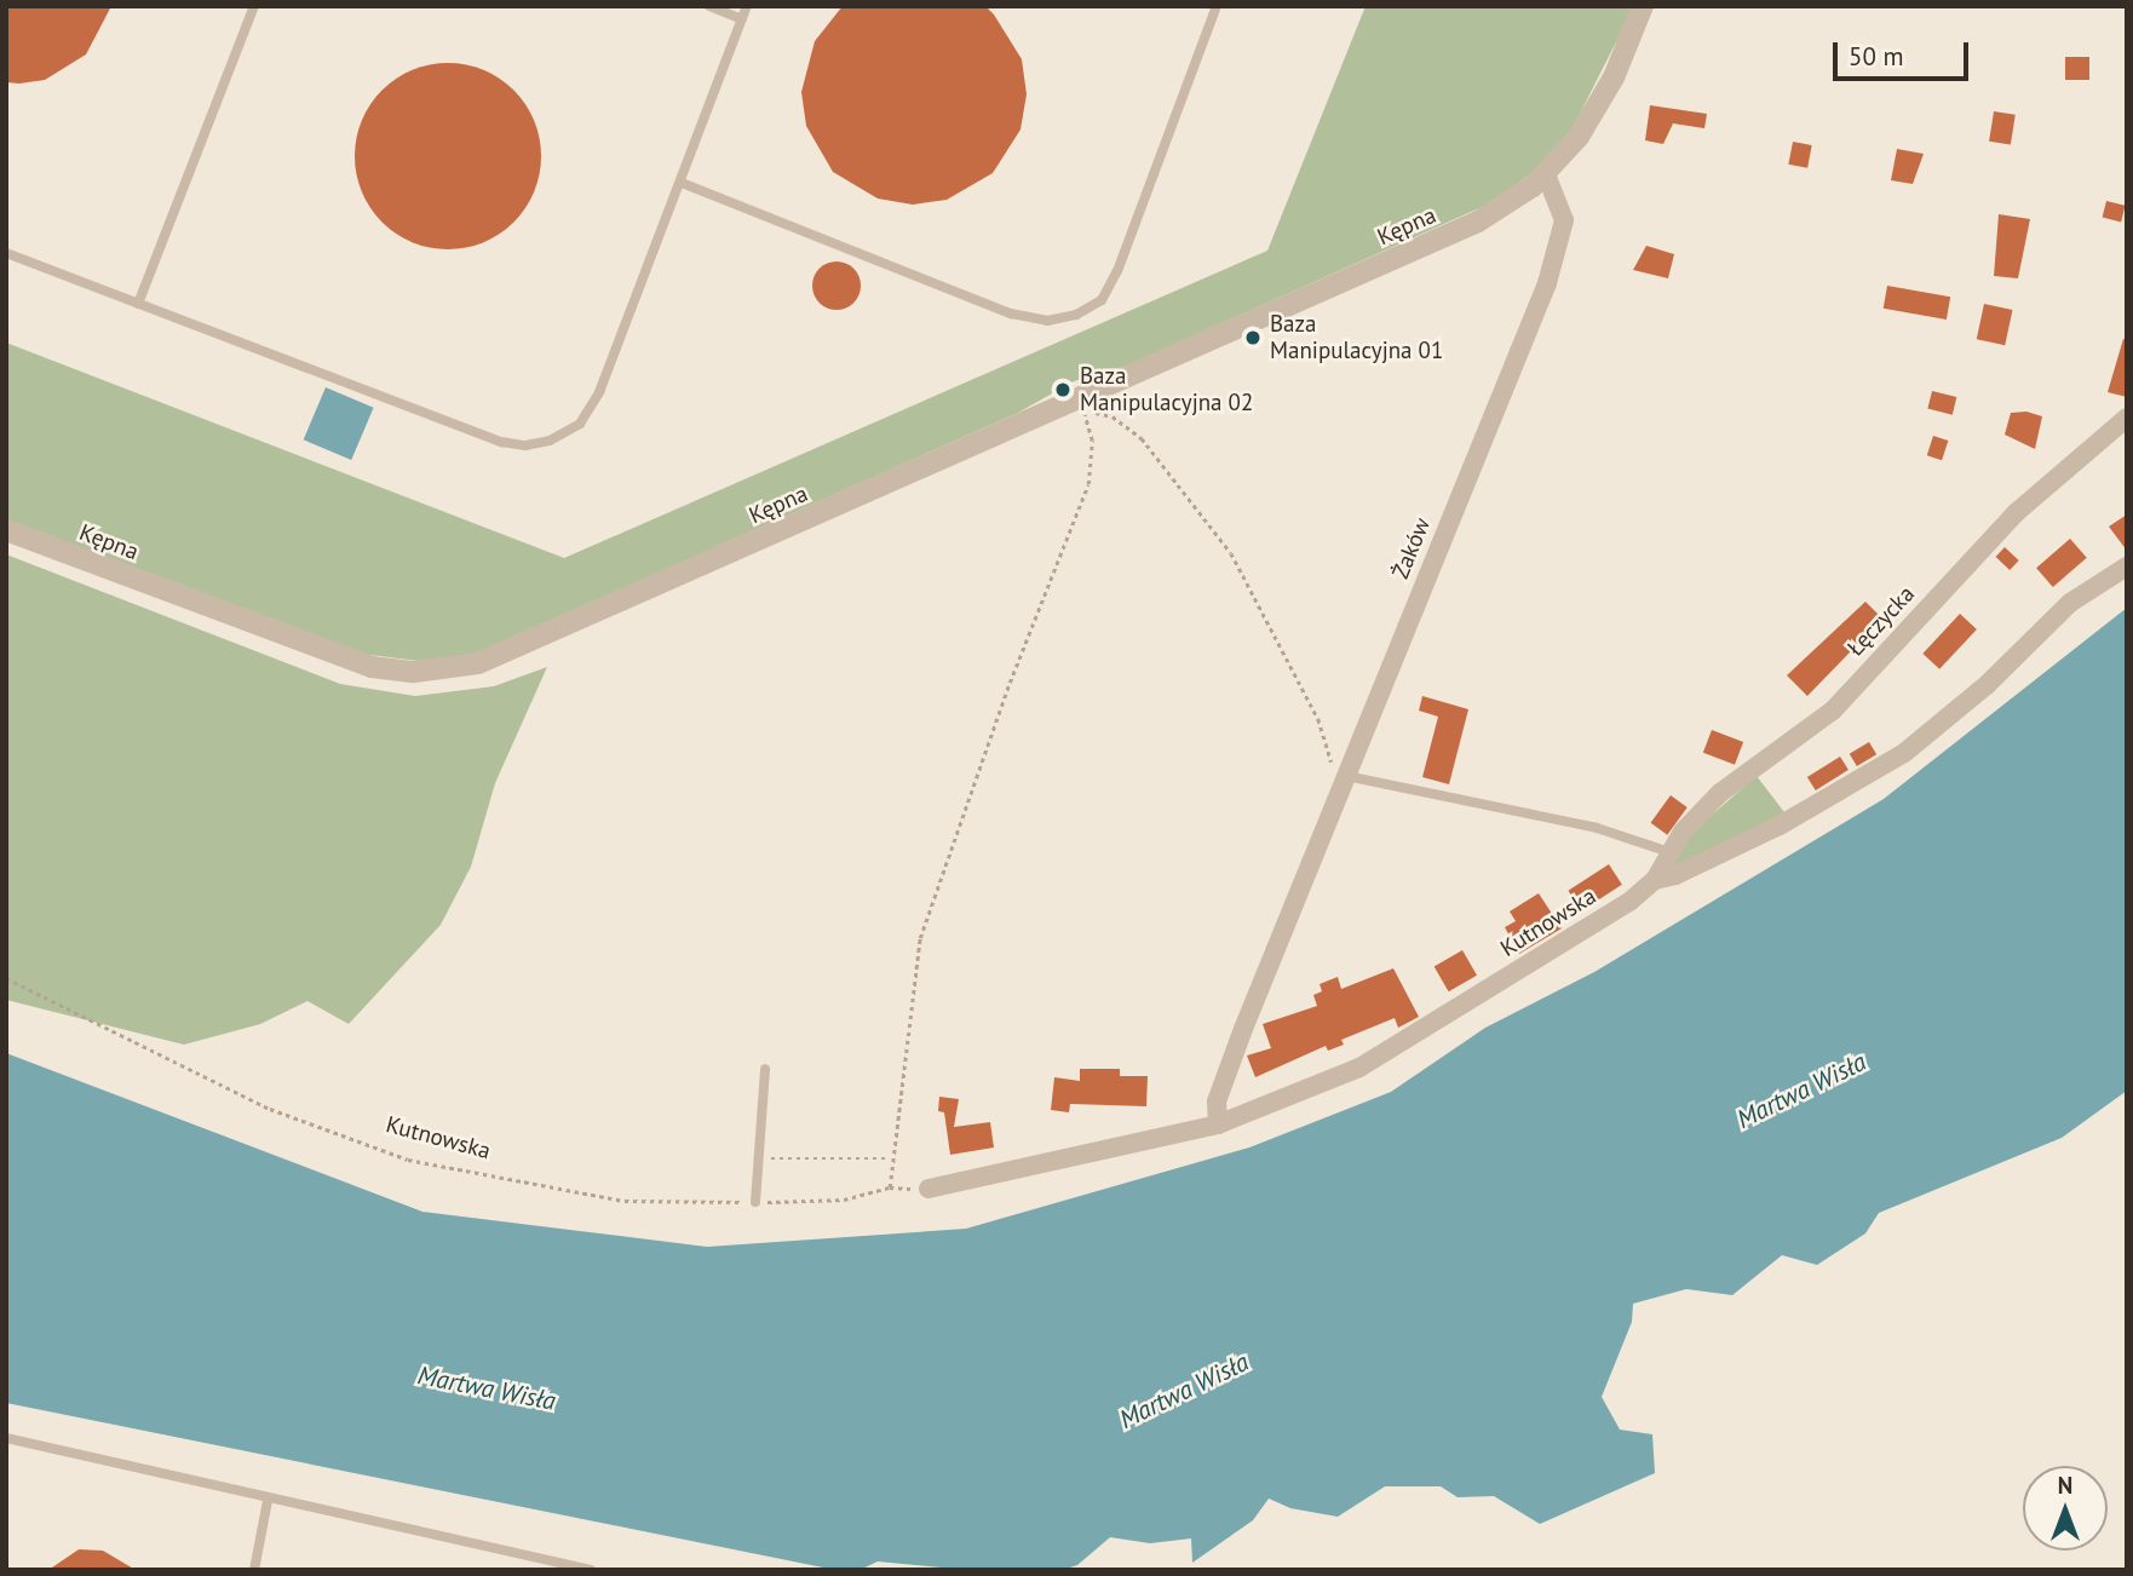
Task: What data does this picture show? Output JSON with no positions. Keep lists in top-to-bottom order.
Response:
{
  "streets": {
    "street": [
      "Kępna",
      "Żaków",
      "Łęczycka",
      "Kutnowska"
    ]
  },
  "crossings": [
    ["Kępna", "Żaków"],
    ["Żaków", "Kutnowska"],
    ["Łęczycka", "Kutnowska"]
  ],
  "water": ["Martwa Wisła"],
  "places": ["Baza Manipulacyjna 01", "Baza Manipulacyjna 02"],
  "scale_bar": "50 m",
  "north": "top"
}
